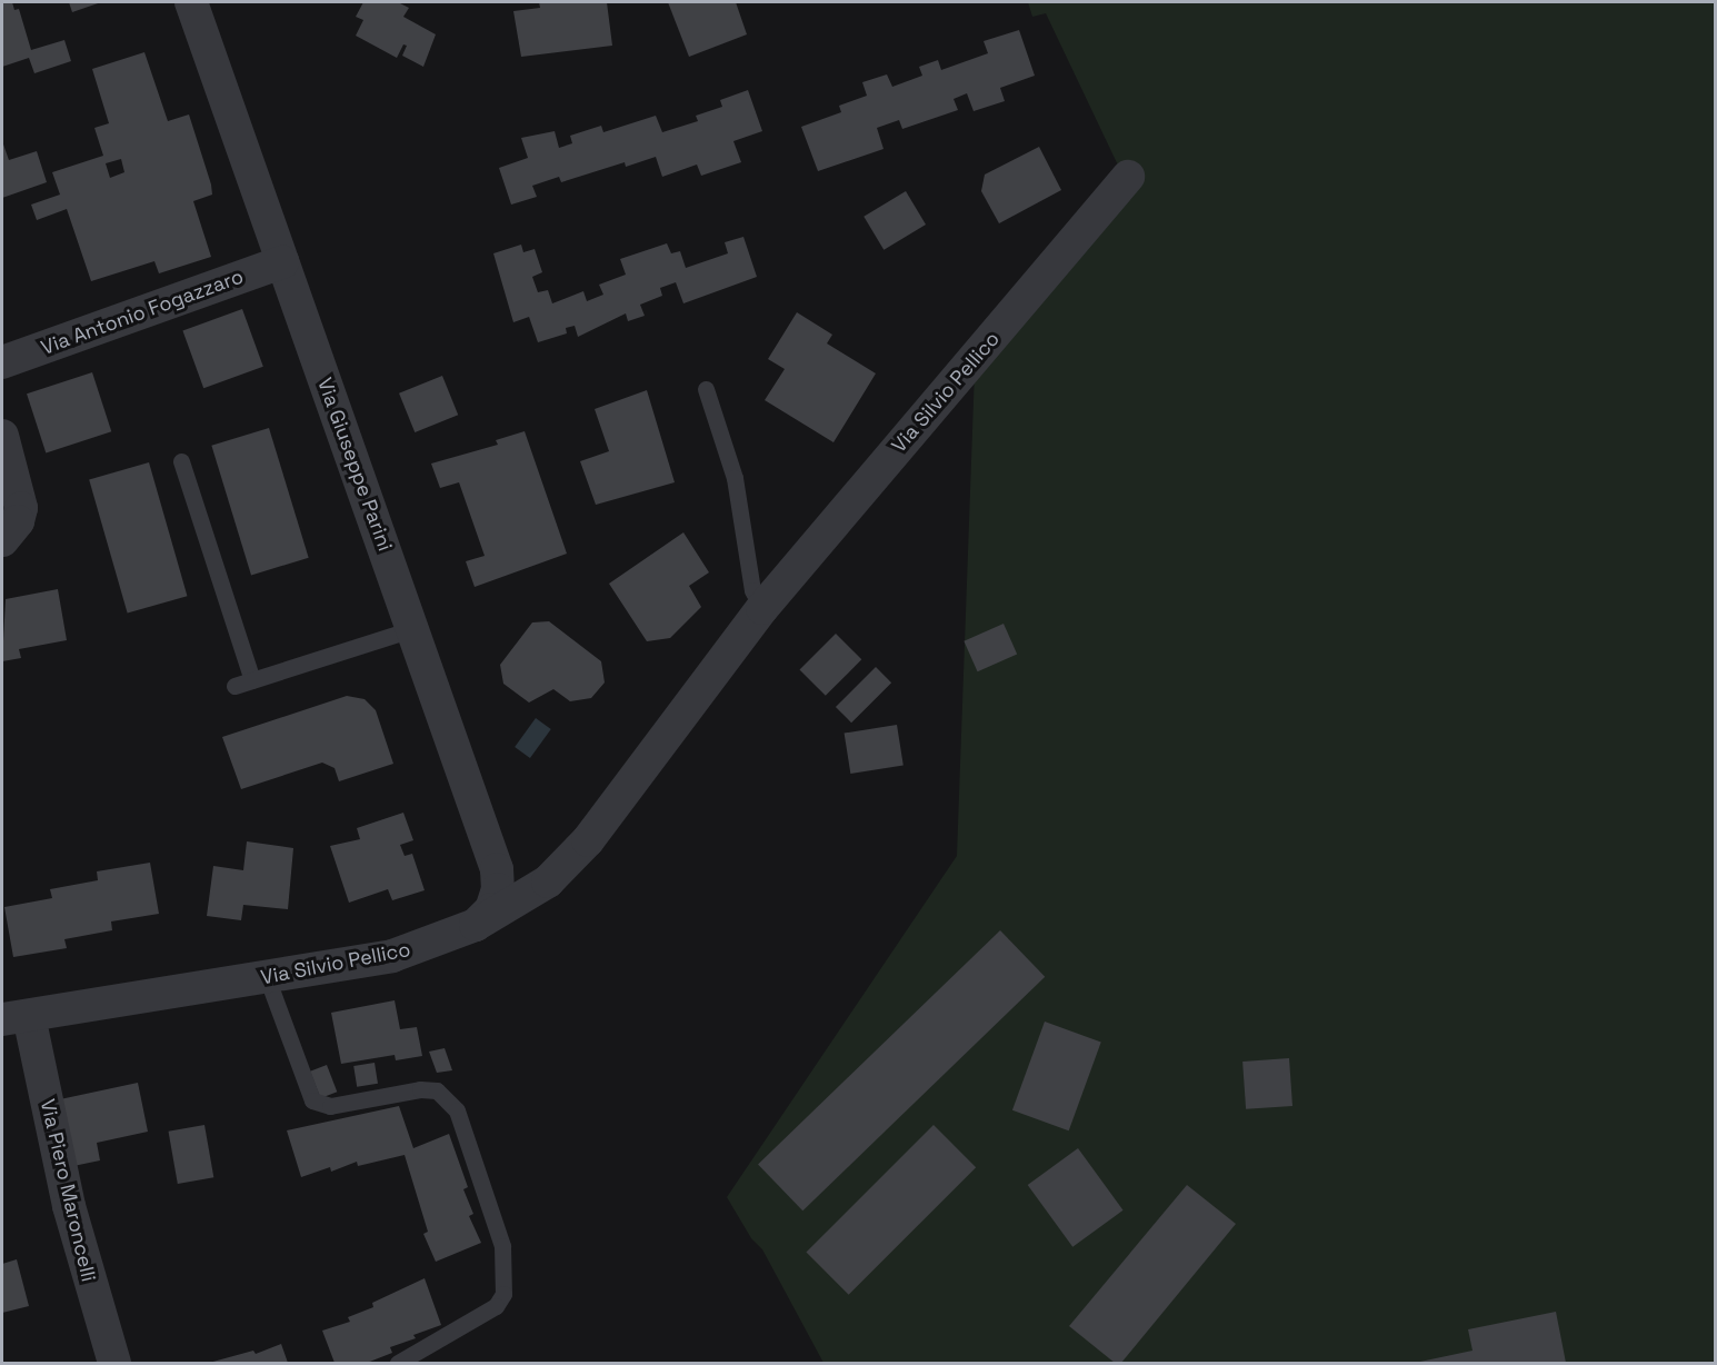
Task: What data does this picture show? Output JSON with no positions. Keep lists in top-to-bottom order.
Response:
{
  "streets": {
    "street": [
      "Via Antonio Fogazzaro",
      "Via Silvio Pellico",
      "Via Giuseppe Parini",
      "Via Piero Maroncelli"
    ]
  },
  "crossings": [
    ["Via Antonio Fogazzaro", "Via Giuseppe Parini"],
    ["Via Silvio Pellico", "Via Giuseppe Parini"],
    ["Via Silvio Pellico", "Via Piero Maroncelli"]
  ]
}
